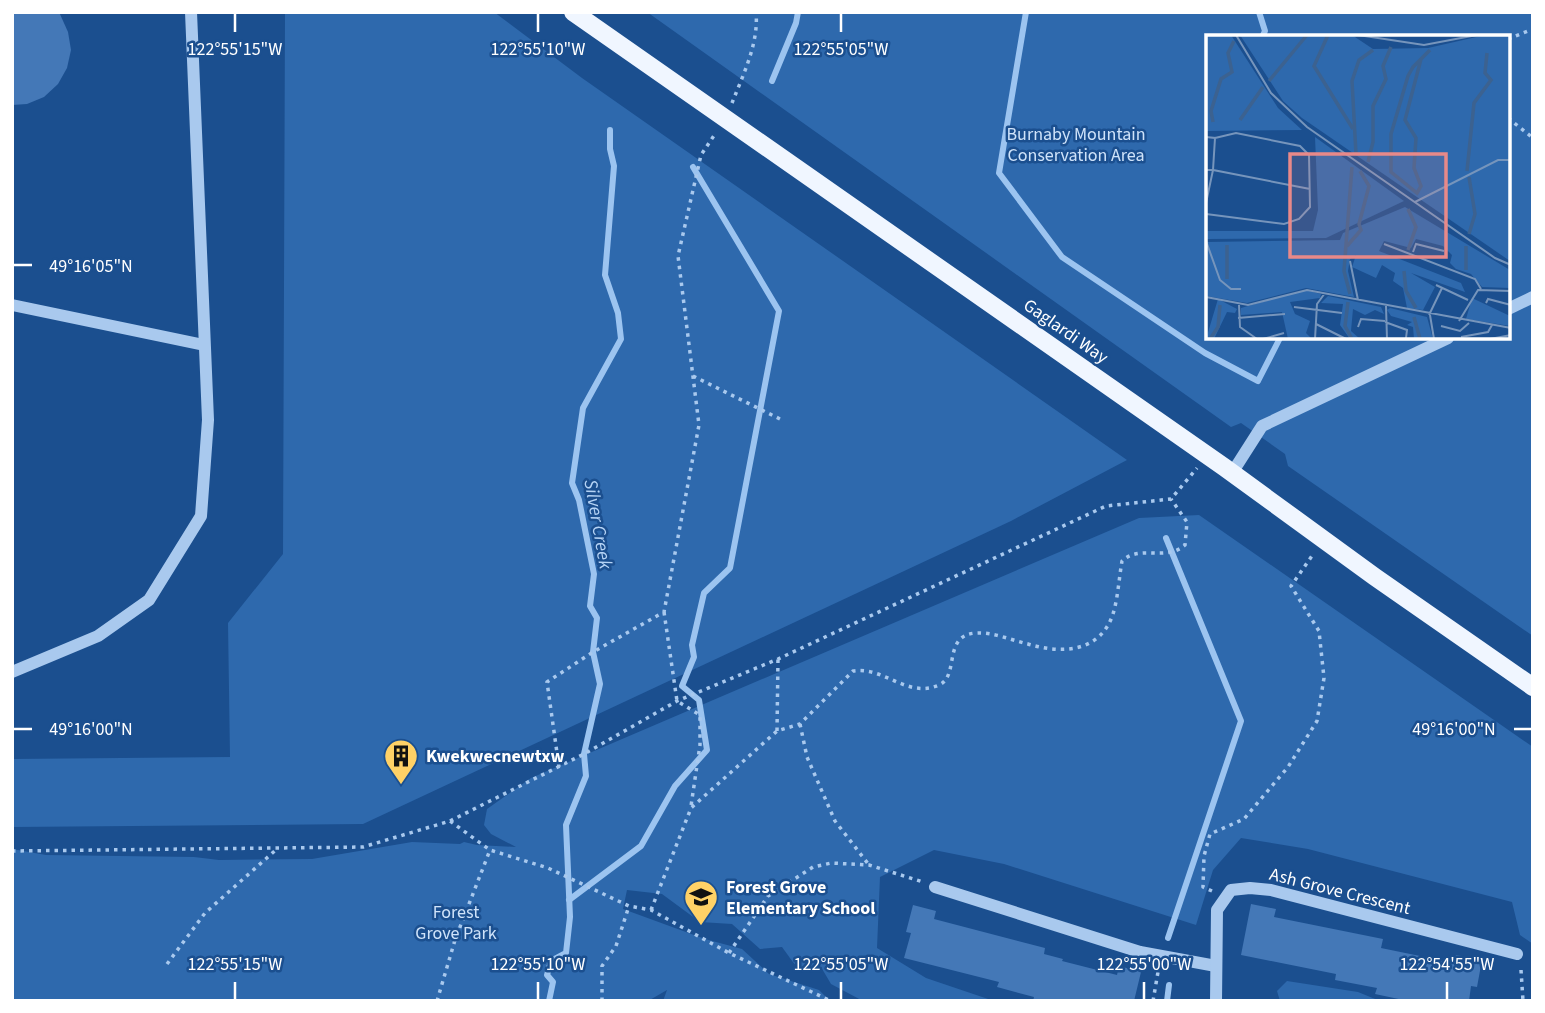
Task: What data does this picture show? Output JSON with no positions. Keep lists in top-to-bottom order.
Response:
{
  "streets": {
    "main road": ["Gaglardi Way"],
    "street": ["Ash Grove Crescent"]
  },
  "water": ["Silver Creek"],
  "parks": ["Burnaby Mountain Conservation Area", "Forest Grove Park"],
  "places": {
    "building": ["Kwekwecnewtxw"],
    "school or university": ["Forest Grove Elementary School"]
  },
  "coordinates": [
    "122°55'15\"W",
    "122°55'10\"W",
    "122°55'05\"W",
    "49°16'05\"N",
    "49°16'00\"N",
    "122°55'00\"W",
    "122°54'55\"W"
  ]
}
